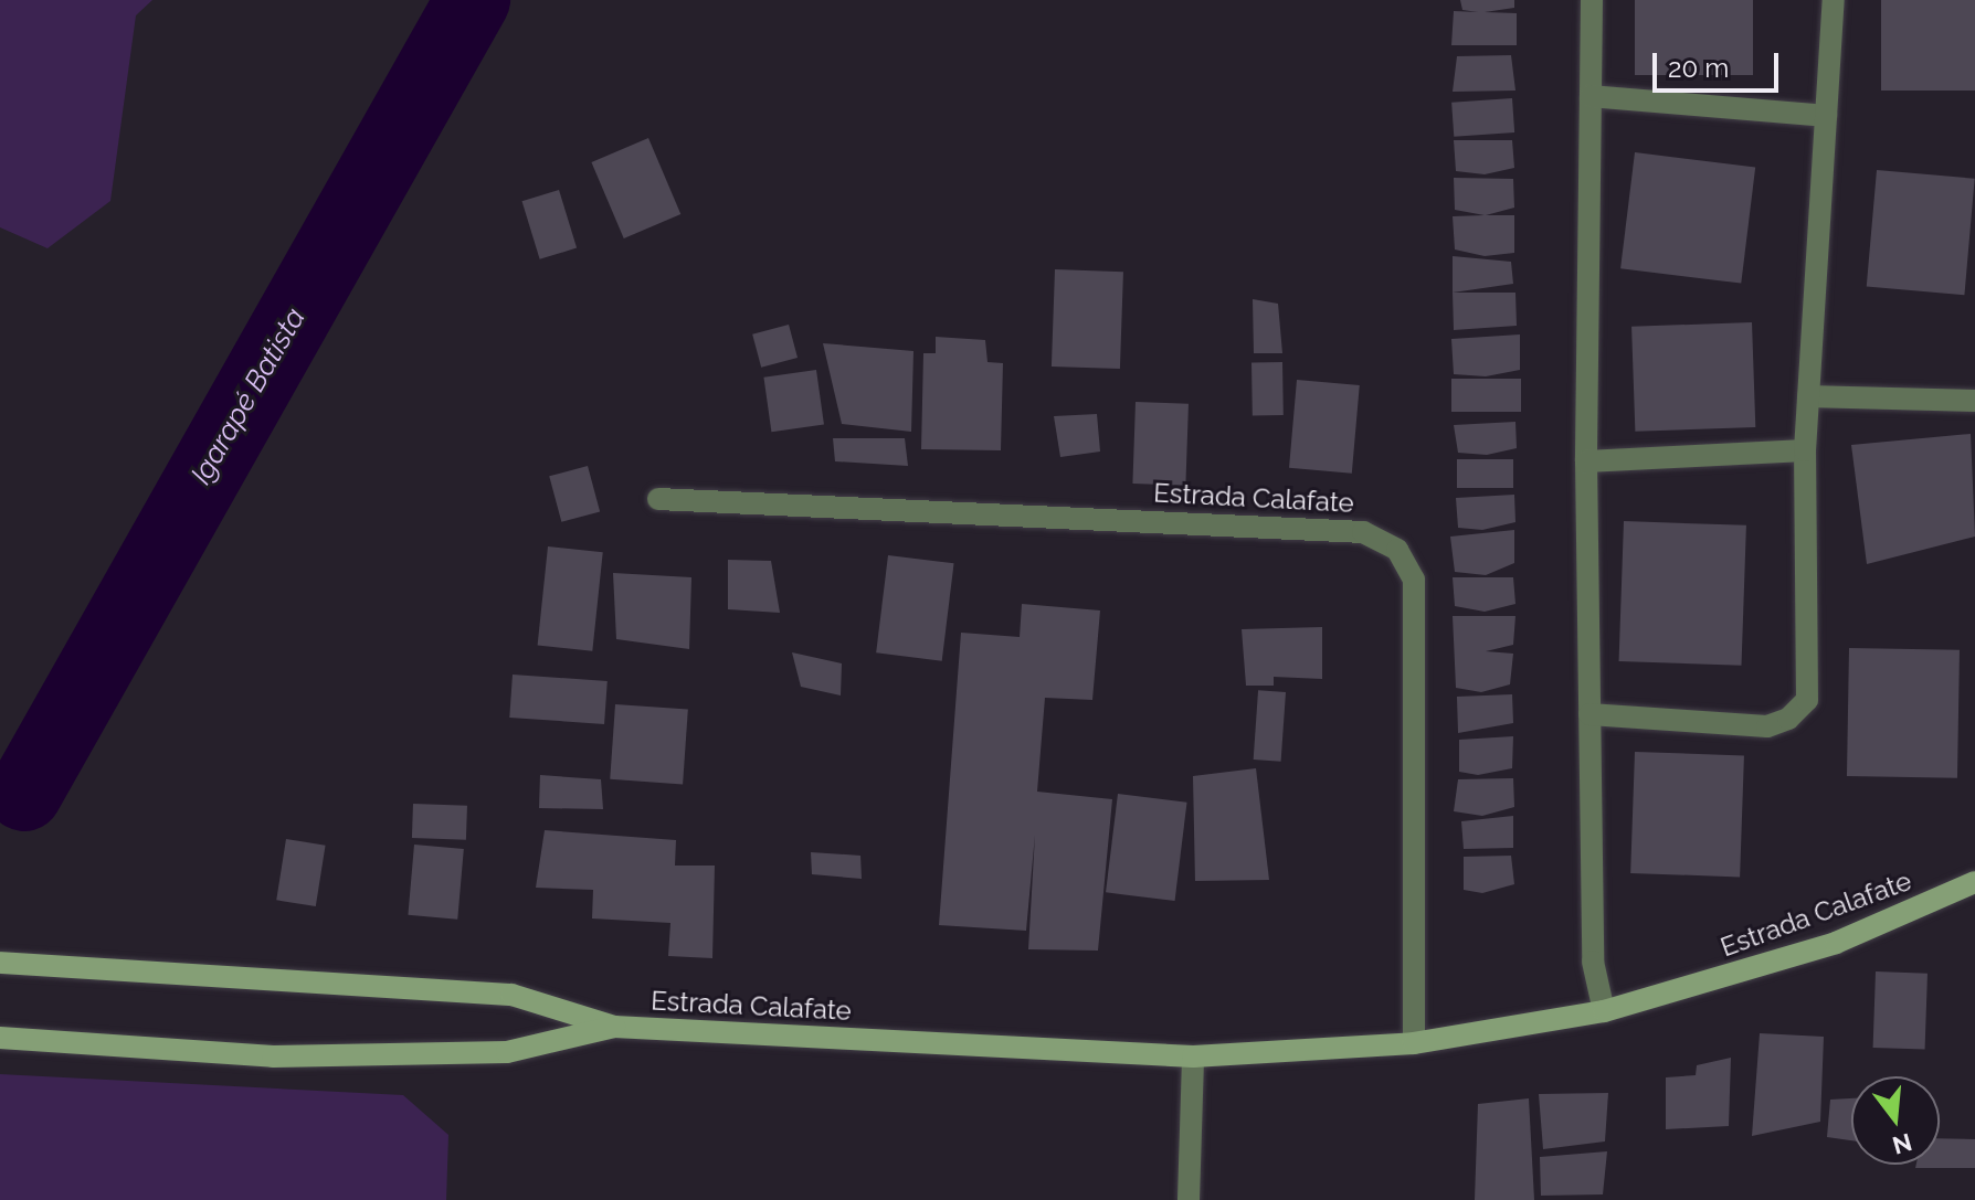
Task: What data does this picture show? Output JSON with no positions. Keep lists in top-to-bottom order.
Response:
{
  "streets": {
    "street": ["Estrada Calafate"]
  },
  "water": ["Igarapé Batista"],
  "scale_bar": "20 m",
  "north": "bottom"
}
